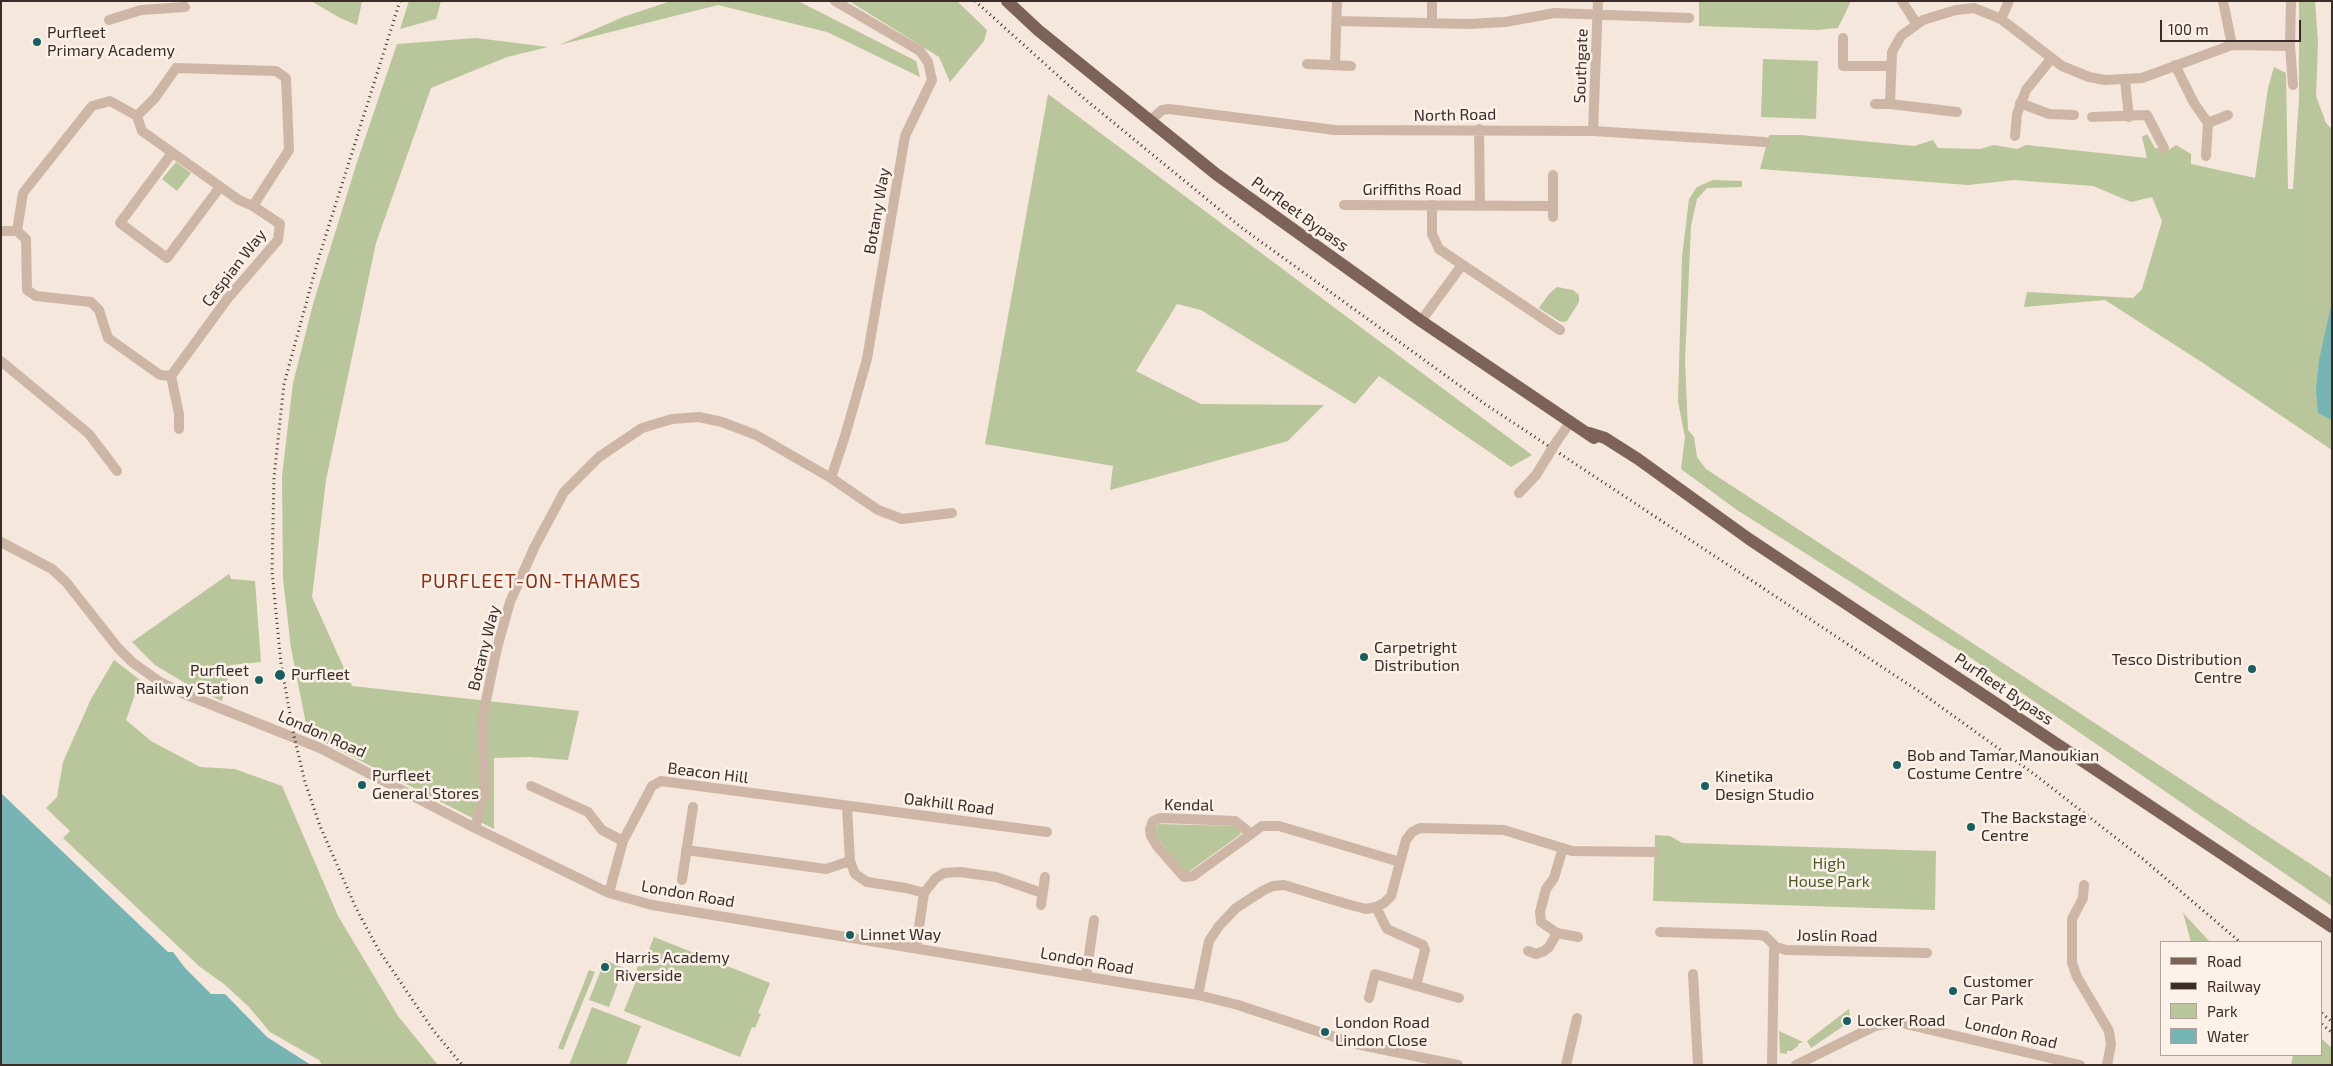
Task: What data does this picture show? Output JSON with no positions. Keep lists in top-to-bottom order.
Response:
{
  "streets": {
    "main road": ["Purfleet Bypass"],
    "street": [
      "Southgate",
      "North Road",
      "Griffiths Road",
      "Botany Way",
      "Caspian Way",
      "London Road",
      "Beacon Hill",
      "Oakhill Road",
      "Kendal",
      "Joslin Road"
    ]
  },
  "crossings": [
    ["Southgate", "North Road"],
    ["North Road", "Griffiths Road"],
    ["North Road", "Purfleet Bypass"],
    ["Botany Way", "London Road"],
    ["London Road", "Beacon Hill"],
    ["Beacon Hill", "Oakhill Road"]
  ],
  "districts": ["PURFLEET-ON-THAMES"],
  "parks": ["High House Park"],
  "places": [
    "Purfleet Primary Academy",
    "Carpetright Distribution",
    "Tesco Distribution Centre",
    "Purfleet",
    "Purfleet Railway Station",
    "Bob and Tamar Manoukian Costume Centre",
    "Purfleet General Stores",
    "Kinetika Design Studio",
    "The Backstage Centre",
    "Linnet Way",
    "Harris Academy Riverside",
    "Customer Car Park",
    "Locker Road",
    "London Road Lindon Close"
  ],
  "legend": [
    "Road",
    "Railway",
    "Park",
    "Water"
  ],
  "scale_bar": "100 m"
}
